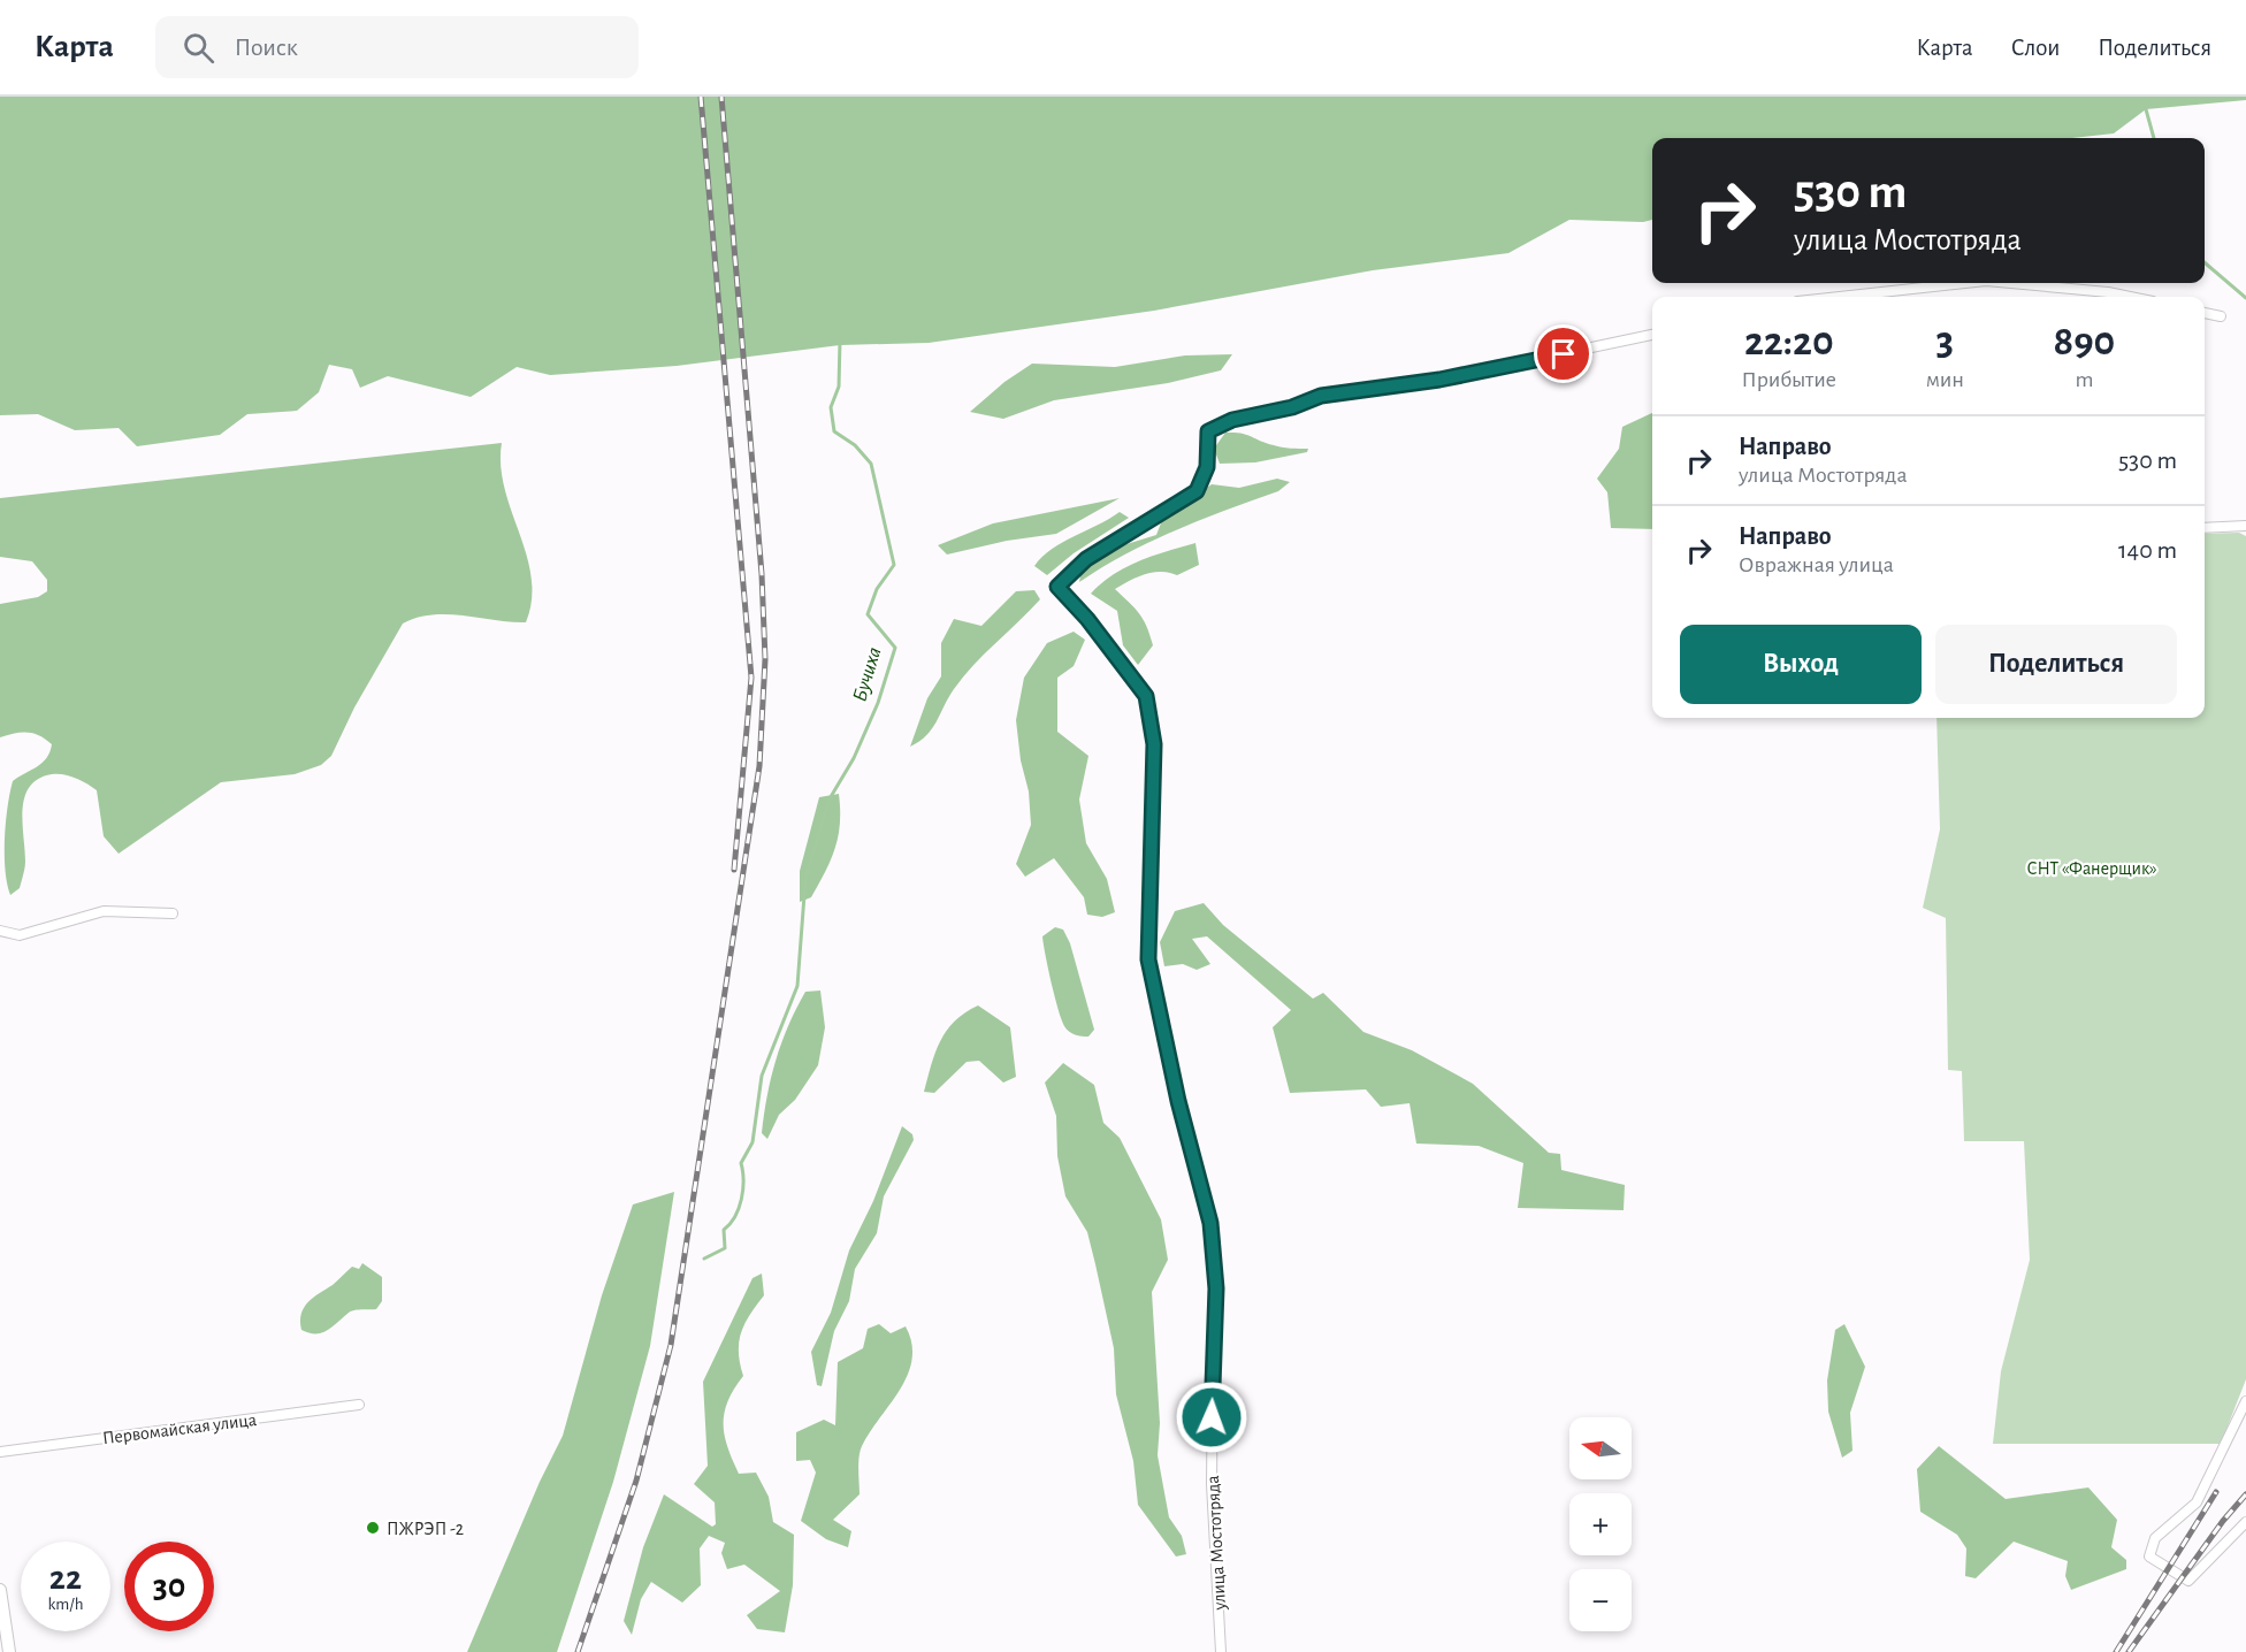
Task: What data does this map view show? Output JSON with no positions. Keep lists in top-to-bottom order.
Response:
{
  "streets": {
    "street": ["Первомайская улица", "улица Мостотряда"]
  },
  "water": ["Бучиха"],
  "parks": ["СНТ «Фанерщик»"],
  "places": ["ПЖРЭП -2"],
  "north": "left",
  "page": {
    "header": "Карта",
    "search": "Поиск",
    "nav": ["Карта", "Слои", "Поделиться"],
    "turn": ["530 m", "улица Мостотряда"],
    "eta": [
      "22:20",
      "Прибытие",
      "3",
      "мин",
      "890",
      "m"
    ],
    "list": [
      {
        "name": "Направо",
        "note": "улица Мостотряда",
        "value": "530 m"
      },
      {
        "name": "Направо",
        "note": "Овражная улица",
        "value": "140 m"
      }
    ],
    "buttons": ["Выход", "Поделиться"],
    "map_buttons": ["+", "−"],
    "speed": "22 km/h",
    "limit": "30"
  }
}
